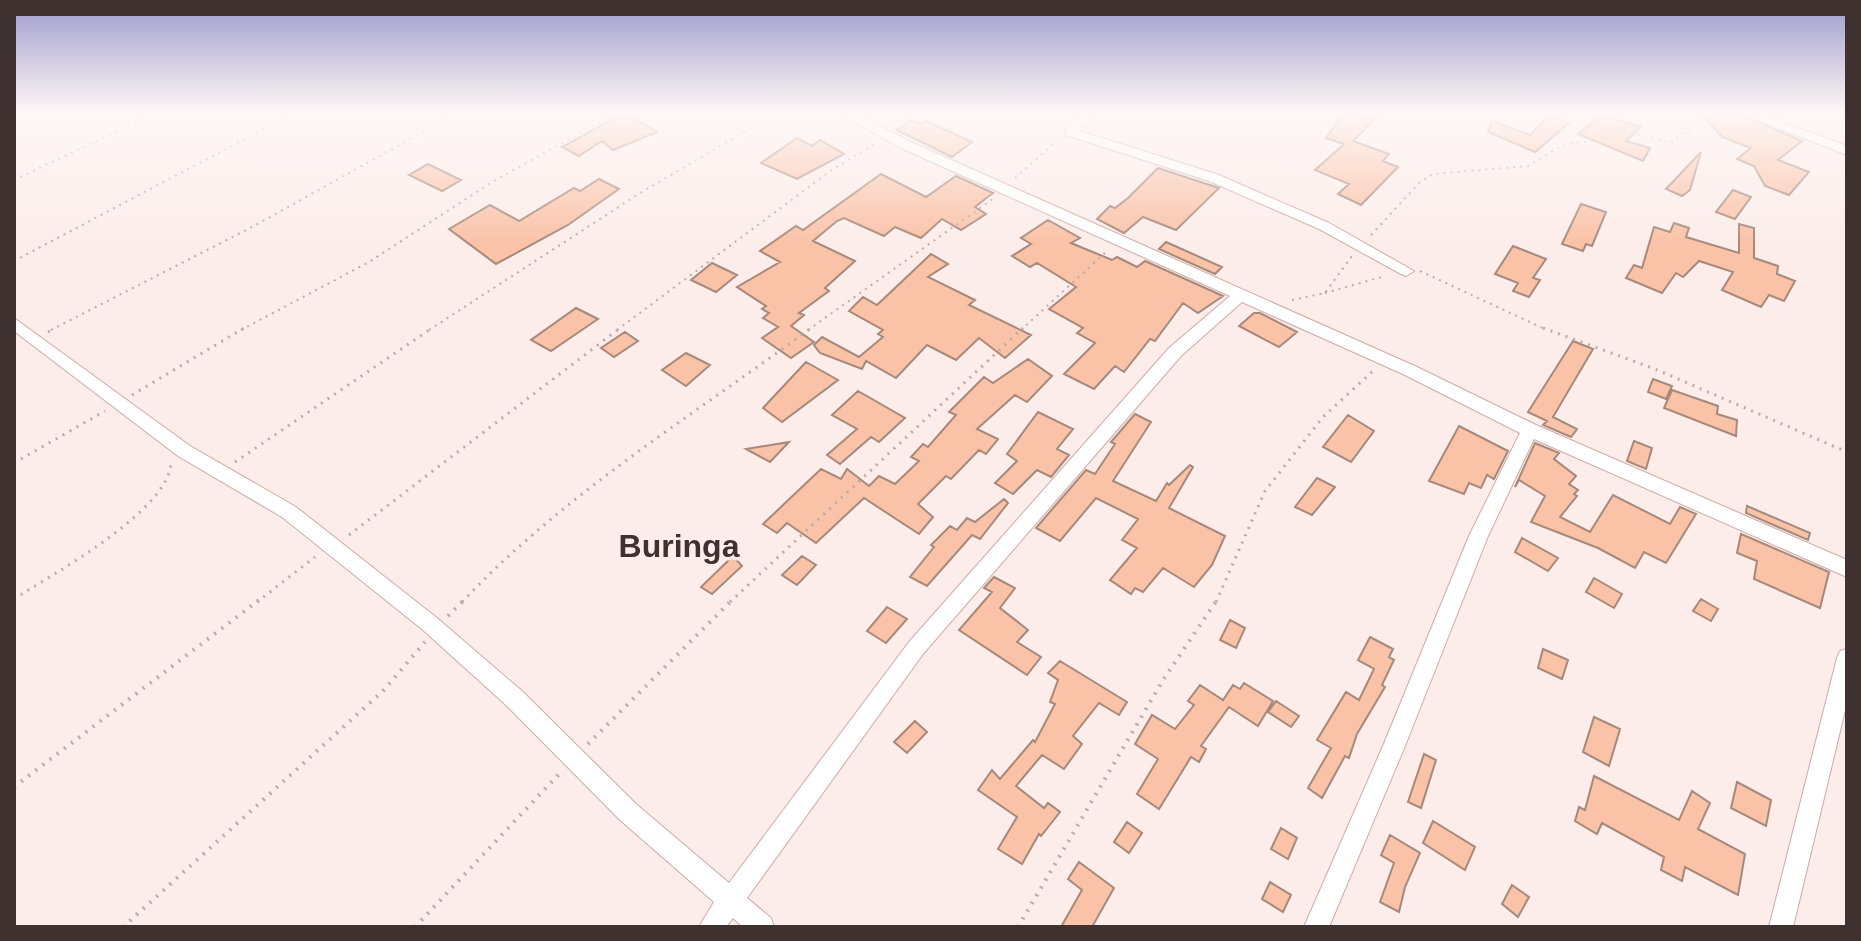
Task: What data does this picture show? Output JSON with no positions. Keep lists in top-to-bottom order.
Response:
{
  "districts": ["Buringa"]
}
